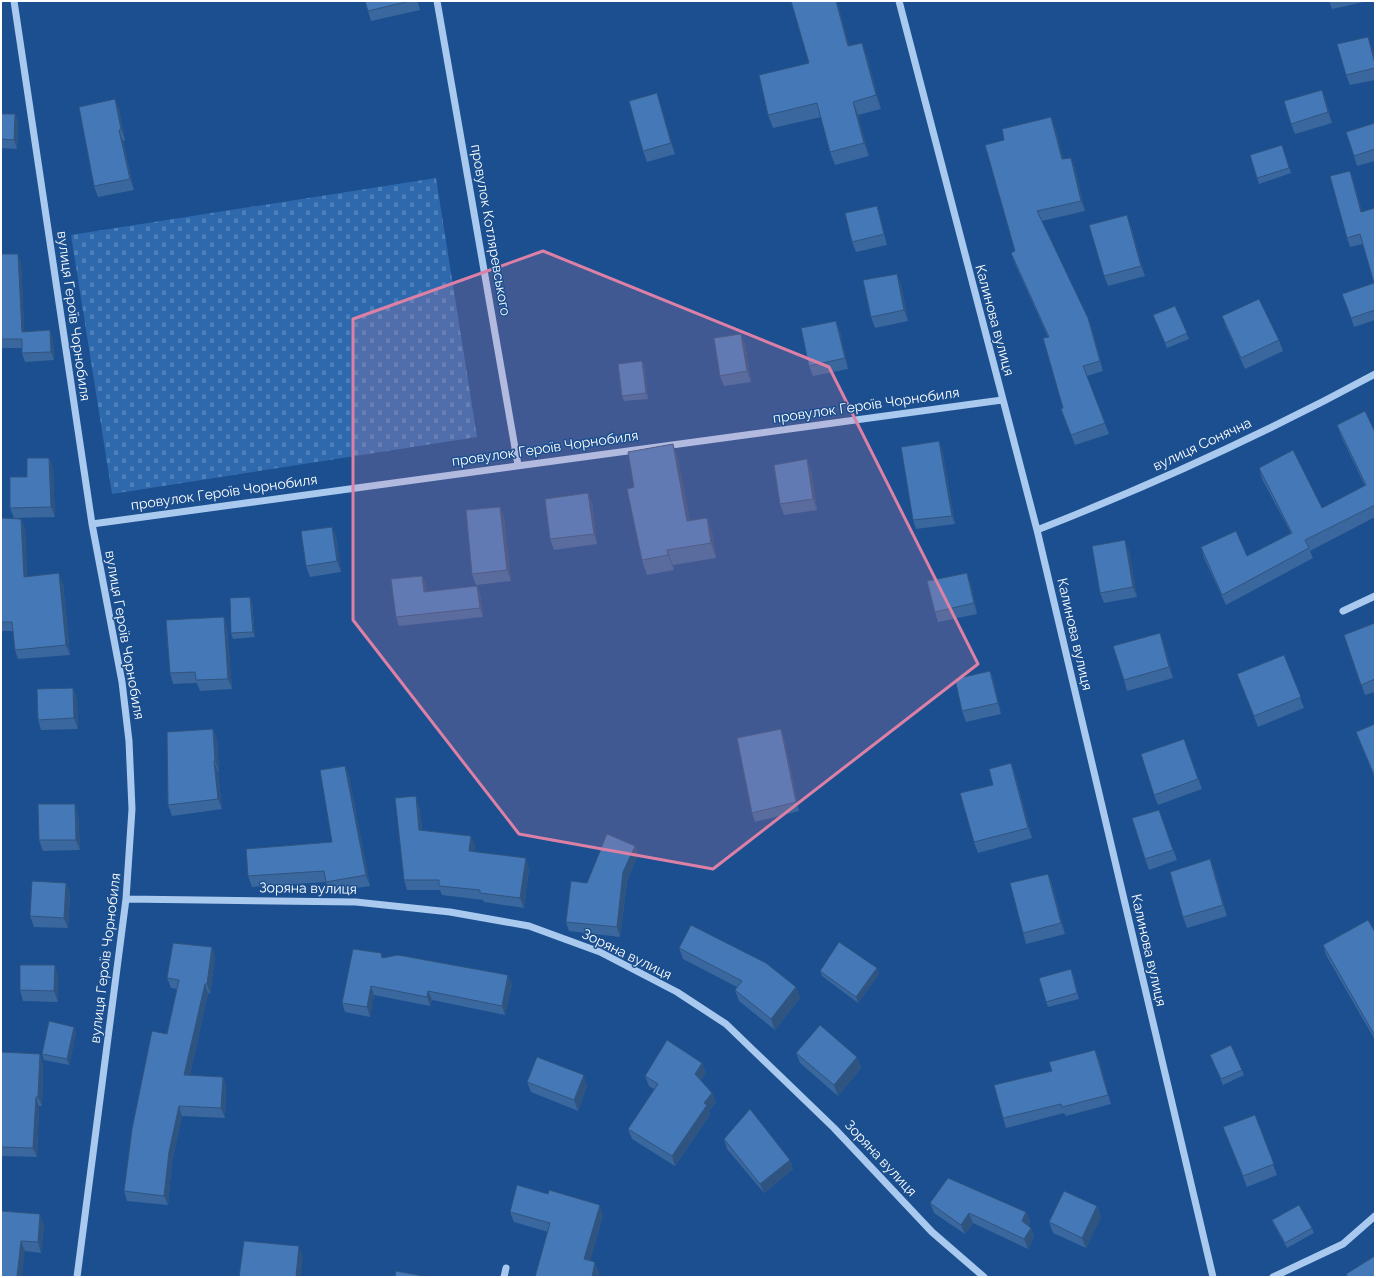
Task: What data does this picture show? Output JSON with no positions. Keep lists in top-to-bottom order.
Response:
{
  "streets": {
    "street": [
      "провулок Котляревського",
      "вулиця Героїв Чорнобиля",
      "Калинова вулиця",
      "провулок Героїв Чорнобиля",
      "вулиця Сонячна",
      "Зоряна вулиця"
    ]
  },
  "crossings": [
    ["провулок Котляревського", "провулок Героїв Чорнобиля"],
    ["вулиця Героїв Чорнобиля", "провулок Героїв Чорнобиля"],
    ["вулиця Героїв Чорнобиля", "Зоряна вулиця"],
    ["Калинова вулиця", "провулок Героїв Чорнобиля"],
    ["Калинова вулиця", "вулиця Сонячна"]
  ]
}
